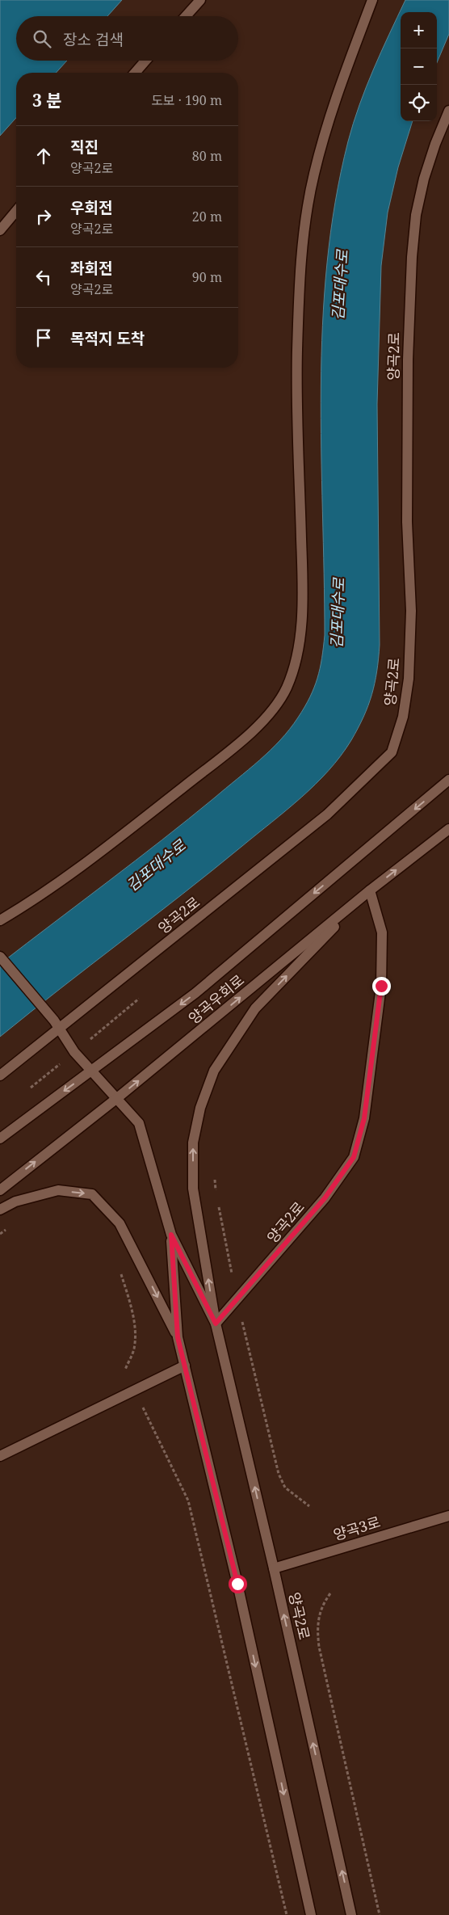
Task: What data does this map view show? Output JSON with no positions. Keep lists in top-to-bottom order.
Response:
{
  "streets": {
    "main road": ["양곡2로", "양곡우회로", "양곡3로"]
  },
  "crossings": [
    ["양곡2로", "양곡우회로"],
    ["양곡2로", "양곡3로"]
  ],
  "water": ["김포대수로"],
  "page": {
    "map_buttons": ["+", "−"],
    "search": "장소 검색",
    "heading": ["3 분", "도보 · 190 m"],
    "list": [
      ["직진", "양곡2로", "80 m"],
      ["우회전", "양곡2로", "20 m"],
      ["좌회전", "양곡2로", "90 m"],
      "목적지 도착"
    ]
  }
}
